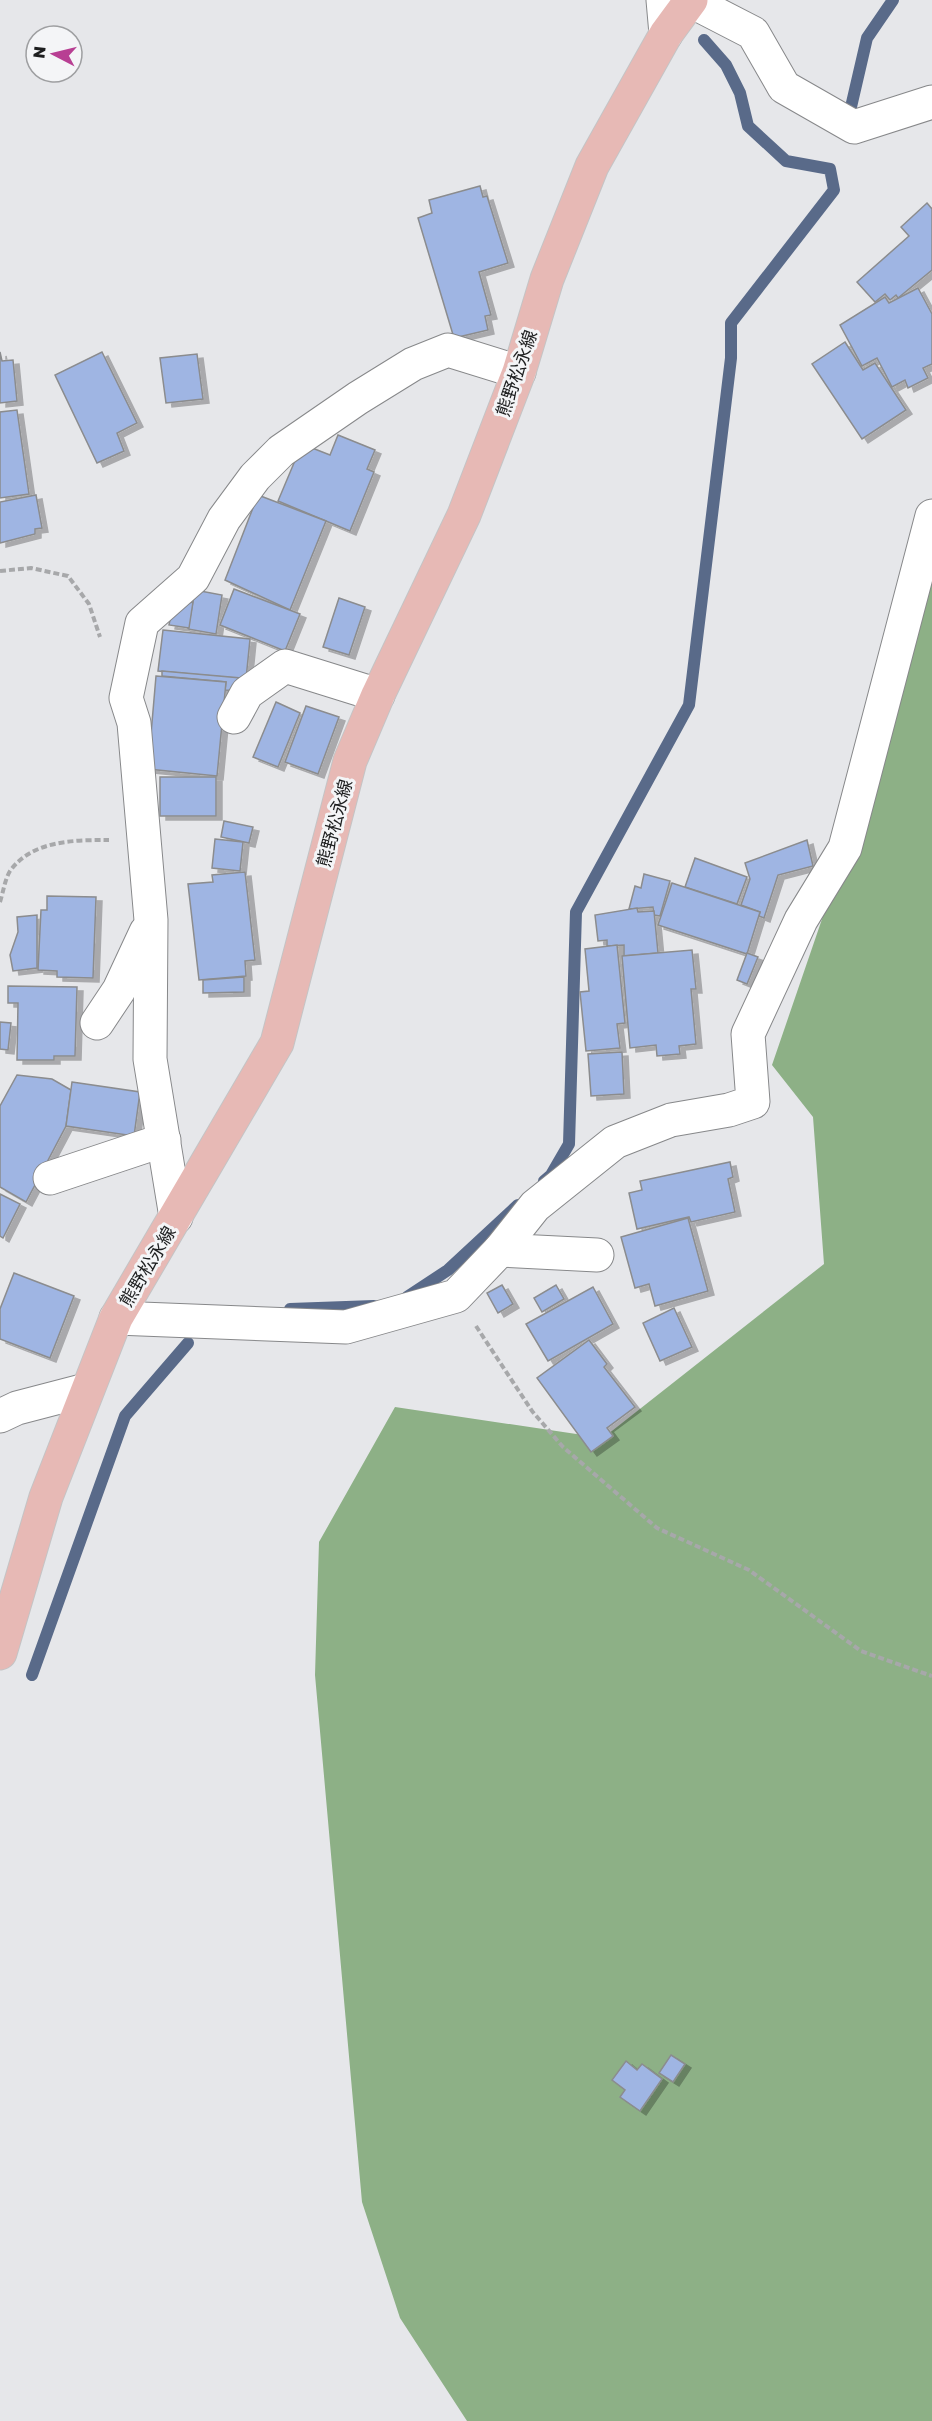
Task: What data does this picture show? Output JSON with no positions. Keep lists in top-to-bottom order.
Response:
{
  "streets": {
    "main road": ["熊野松永線"]
  },
  "north": "left"
}
